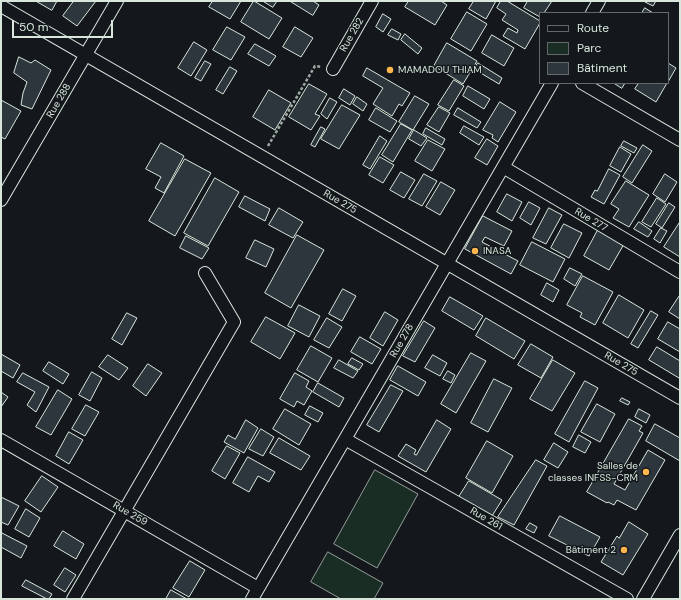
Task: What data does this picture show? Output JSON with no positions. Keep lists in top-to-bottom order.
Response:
{
  "streets": {
    "street": [
      "Rue 282",
      "Rue 288",
      "Rue 275",
      "Rue 277",
      "Rue 278",
      "Rue 259",
      "Rue 261"
    ]
  },
  "crossings": [
    ["Rue 288", "Rue 275"],
    ["Rue 275", "Rue 278"],
    ["Rue 277", "Rue 278"],
    ["Rue 278", "Rue 259"],
    ["Rue 278", "Rue 261"]
  ],
  "places": [
    "MAMADOU THIAM",
    "INASA",
    "Salles de classes INFSS-CRM",
    "Bâtiment 2"
  ],
  "legend": ["Route", "Parc", "Bâtiment"],
  "scale_bar": "50 m"
}
